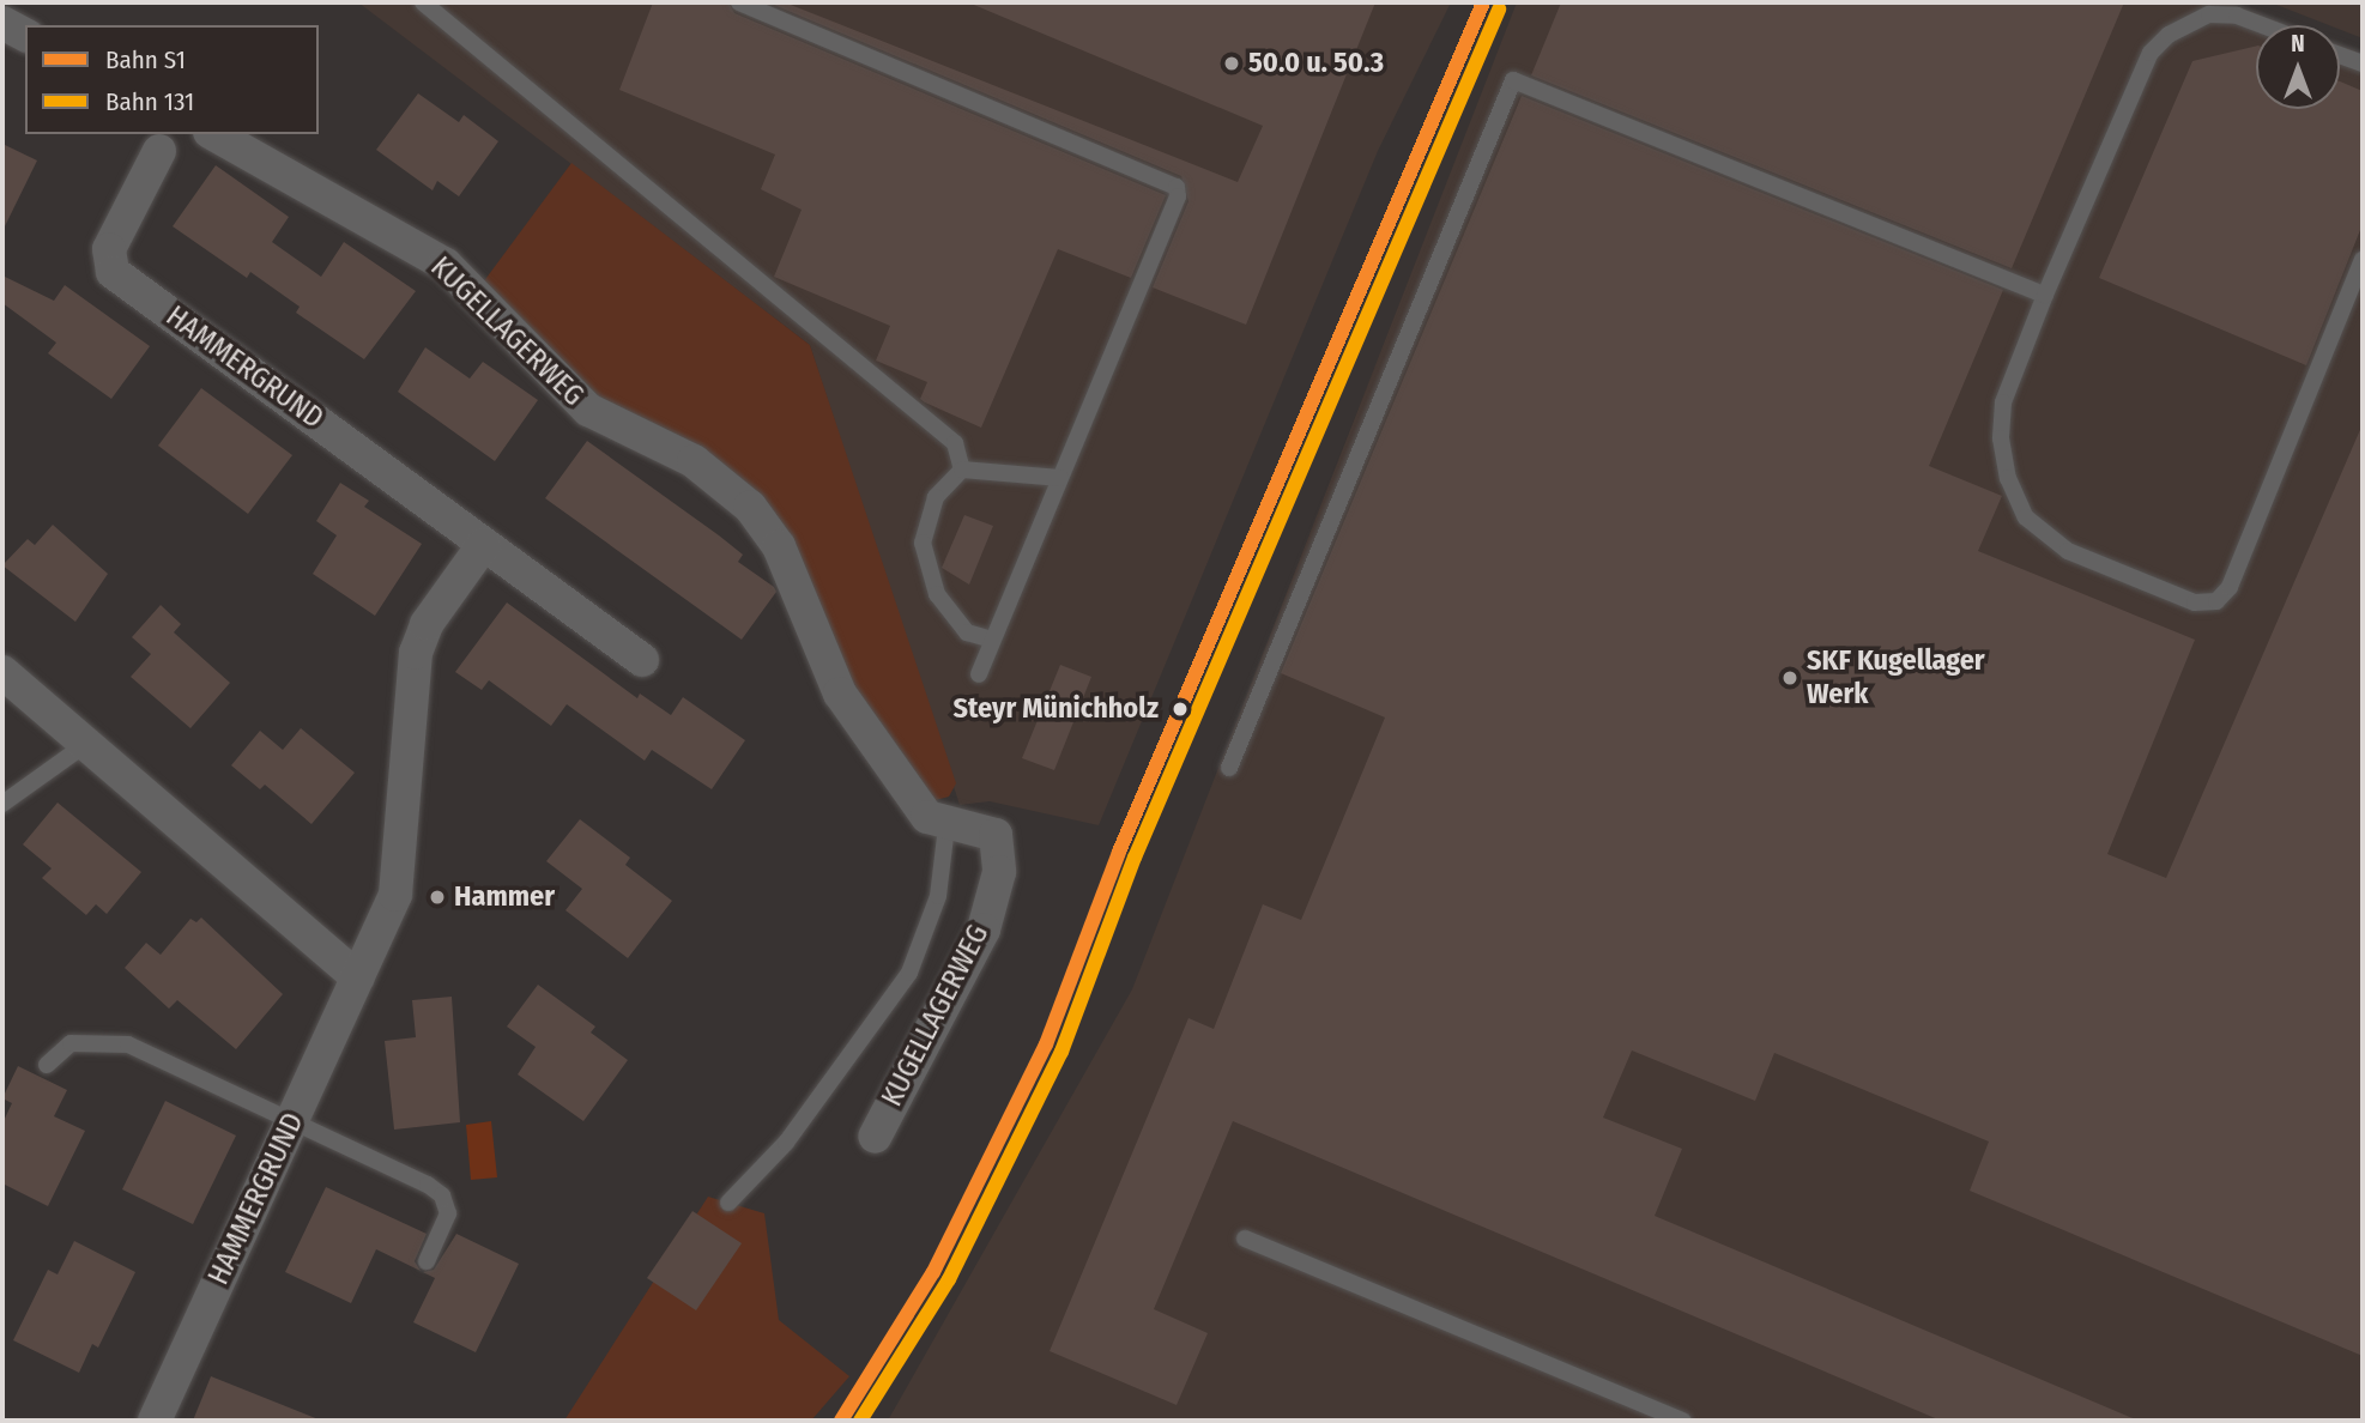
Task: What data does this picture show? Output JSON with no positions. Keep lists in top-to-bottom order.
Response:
{
  "streets": {
    "street": ["KUGELLAGERWEG", "HAMMERGRUND"]
  },
  "places": [
    "50.0 u. 50.3",
    "SKF Kugellager Werk",
    "Steyr Münichholz",
    "Hammer"
  ],
  "lines": ["rail line S1", "rail line 131"],
  "legend": ["Bahn S1", "Bahn 131"],
  "north": "top"
}
